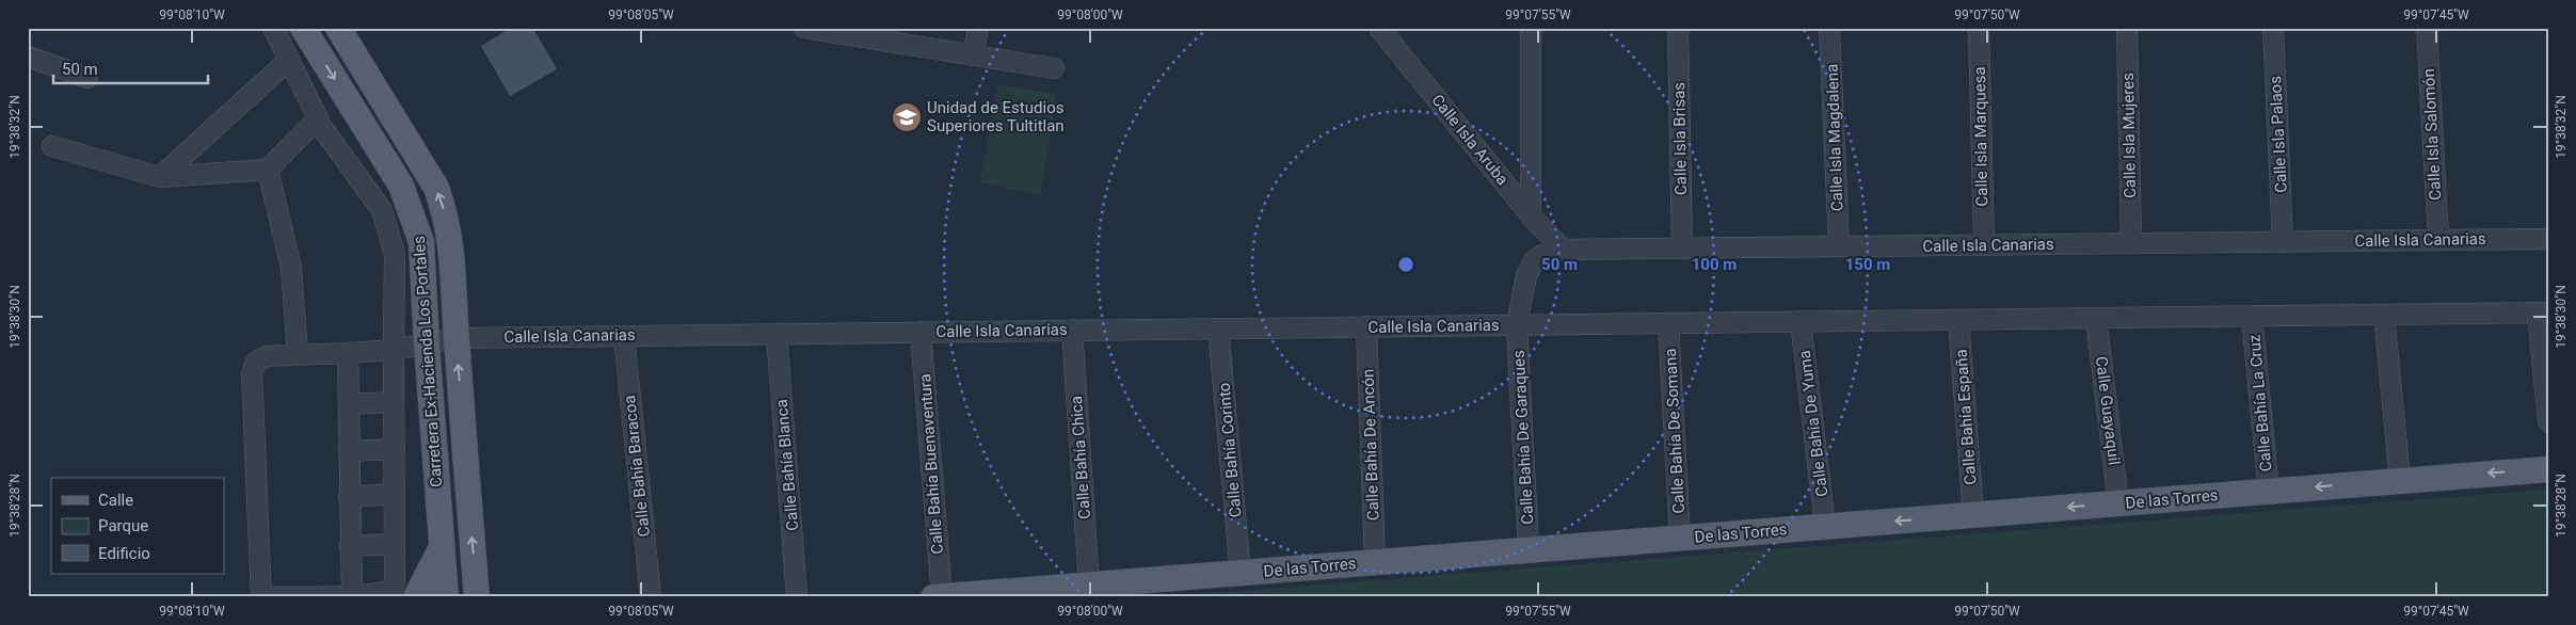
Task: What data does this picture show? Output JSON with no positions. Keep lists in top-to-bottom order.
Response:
{
  "streets": {
    "main road": ["Carretera Ex-Hacienda Los Portales", "De las Torres"],
    "street": [
      "Calle Isla Palaos",
      "Calle Isla Salomón",
      "Calle Isla Mujeres",
      "Calle Isla Marquesa",
      "Calle Isla Magdalena",
      "Calle Isla Brisas",
      "Calle Isla Aruba",
      "Calle Isla Canarias",
      "Calle Bahía La Cruz",
      "Calle Guayaquil",
      "Calle Bahía España",
      "Calle Bahía De Yuma",
      "Calle Bahía De Somana",
      "Calle Bahía De Garaques",
      "Calle Bahía De Ancón",
      "Calle Bahía Corinto",
      "Calle Bahía Chica",
      "Calle Bahía Buenaventura",
      "Calle Bahía Blanca",
      "Calle Bahía Baracoa"
    ]
  },
  "crossings": [
    ["Calle Isla Palaos", "Calle Isla Canarias"],
    ["Calle Isla Salomón", "Calle Isla Canarias"],
    ["Calle Isla Mujeres", "Calle Isla Canarias"],
    ["Calle Isla Marquesa", "Calle Isla Canarias"],
    ["Calle Isla Magdalena", "Calle Isla Canarias"],
    ["Calle Isla Brisas", "Calle Isla Canarias"],
    ["Calle Isla Aruba", "Calle Isla Canarias"],
    ["Calle Isla Canarias", "Carretera Ex-Hacienda Los Portales"],
    ["Calle Isla Canarias", "Calle Bahía De Garaques"],
    ["Calle Isla Canarias", "Calle Bahía De Ancón"],
    ["Calle Isla Canarias", "Calle Bahía Corinto"],
    ["Calle Isla Canarias", "Calle Bahía Chica"],
    ["Calle Isla Canarias", "Calle Bahía Buenaventura"],
    ["Calle Isla Canarias", "Calle Bahía Blanca"],
    ["Calle Isla Canarias", "Calle Bahía Baracoa"],
    ["Calle Bahía La Cruz", "De las Torres"],
    ["Calle Guayaquil", "De las Torres"],
    ["Calle Bahía España", "De las Torres"],
    ["Calle Bahía De Yuma", "De las Torres"],
    ["Calle Bahía De Somana", "De las Torres"],
    ["Calle Bahía De Garaques", "De las Torres"],
    ["Calle Bahía De Ancón", "De las Torres"],
    ["Calle Bahía Corinto", "De las Torres"],
    ["Calle Bahía Chica", "De las Torres"],
    ["Calle Bahía Buenaventura", "De las Torres"]
  ],
  "one_way": ["De las Torres"],
  "places": {
    "school or university": ["Unidad de Estudios Superiores Tultitlan"]
  },
  "legend": ["Calle", "Parque", "Edificio"],
  "scale_bar": "50 m",
  "coordinates": [
    "99°08'10\"W",
    "99°08'05\"W",
    "99°08'00\"W",
    "99°07'55\"W",
    "99°07'50\"W",
    "99°07'45\"W",
    "19°38'32\"N",
    "19°38'30\"N",
    "19°38'28\"N"
  ],
  "rings": ["50 m", "100 m", "150 m"]
}
